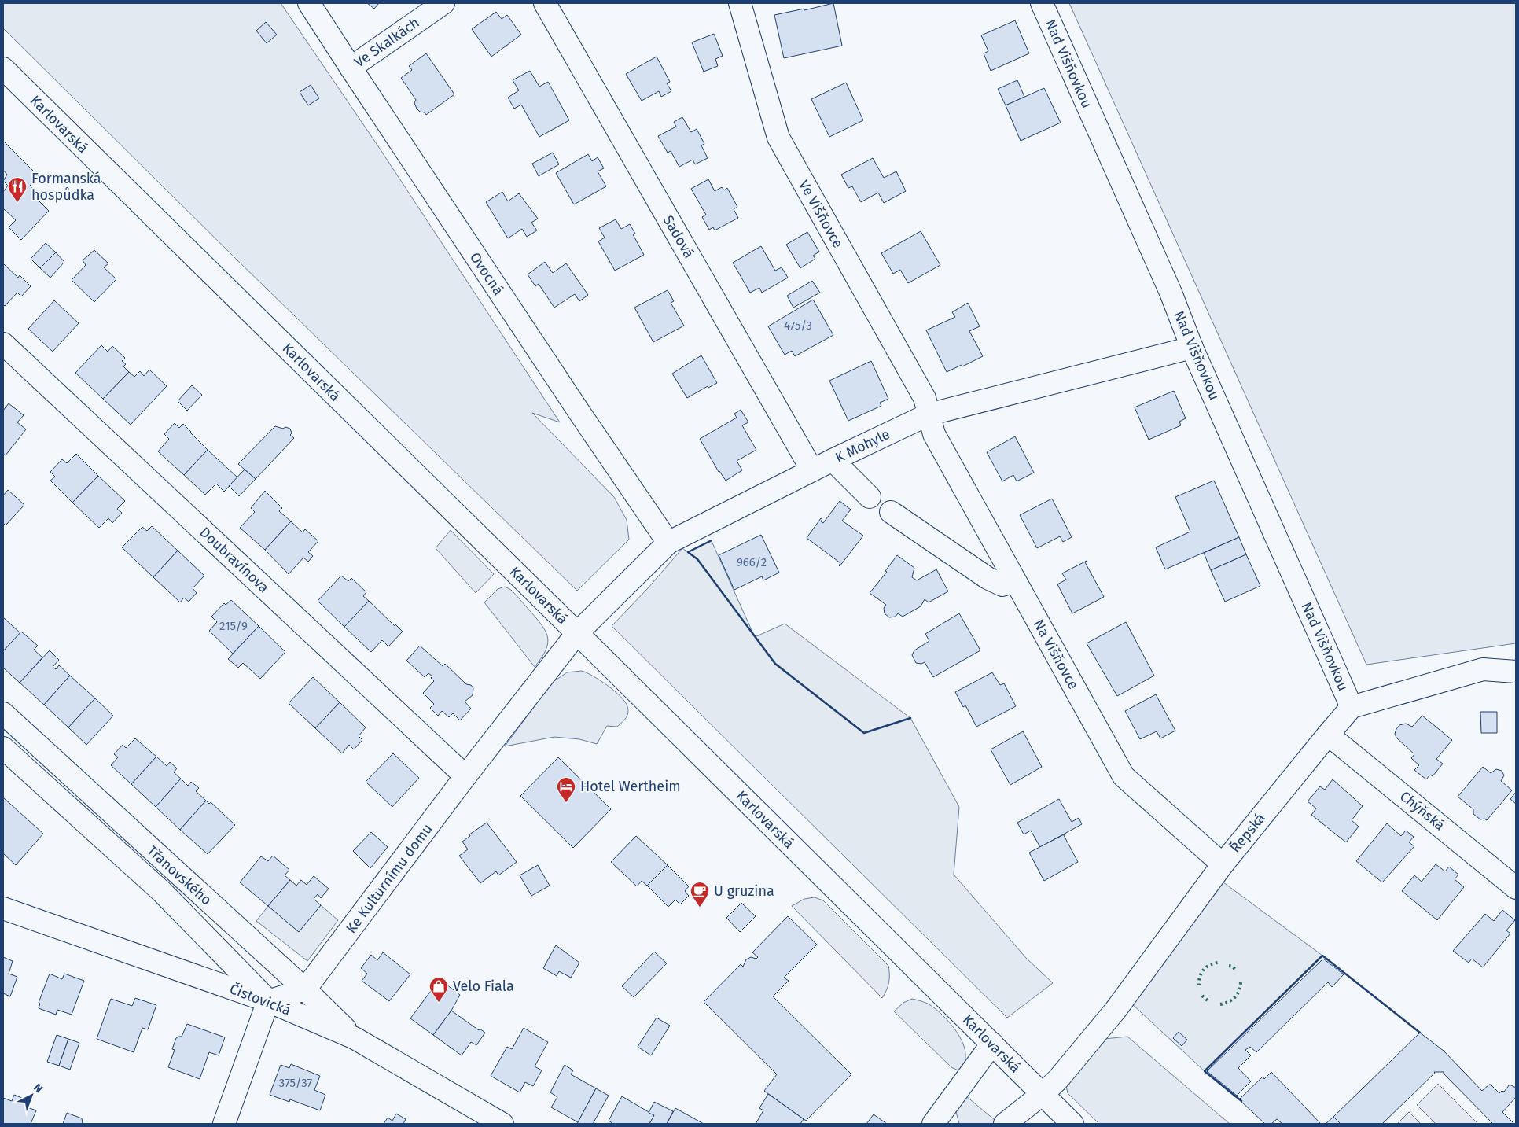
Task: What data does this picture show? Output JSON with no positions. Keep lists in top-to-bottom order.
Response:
{
  "streets": {
    "street": [
      "Ve Skalkách",
      "Nad Višňovkou",
      "Karlovarská",
      "Ve Višňovce",
      "Sadová",
      "Ovocná",
      "K Mohyle",
      "Doubravínova",
      "Na Višňovce",
      "Chýňská",
      "Řepská",
      "Třanovského",
      "Ke Kulturnímu domu",
      "Čistovická"
    ]
  },
  "crossings": [
    ["Ve Skalkách", "Ovocná"],
    ["Nad Višňovkou", "K Mohyle"],
    ["Nad Višňovkou", "Řepská"],
    ["Karlovarská", "K Mohyle"],
    ["Karlovarská", "Řepská"],
    ["Karlovarská", "Ke Kulturnímu domu"],
    ["Ve Višňovce", "K Mohyle"],
    ["Ve Višňovce", "Na Višňovce"],
    ["Sadová", "K Mohyle"],
    ["Ovocná", "K Mohyle"],
    ["K Mohyle", "Na Višňovce"],
    ["K Mohyle", "Ke Kulturnímu domu"],
    ["Doubravínova", "Ke Kulturnímu domu"],
    ["Na Višňovce", "Řepská"],
    ["Chýňská", "Řepská"],
    ["Třanovského", "Ke Kulturnímu domu"],
    ["Třanovského", "Čistovická"]
  ],
  "places": {
    "restaurant": ["Formanská hospůdka"],
    "hotel": ["Hotel Wertheim"],
    "cafe": ["U gruzina"],
    "shop": ["Velo Fiala"]
  },
  "house_numbers": [
    "475/3",
    "966/2",
    "215/9",
    "375/37"
  ],
  "north": "top right"
}
